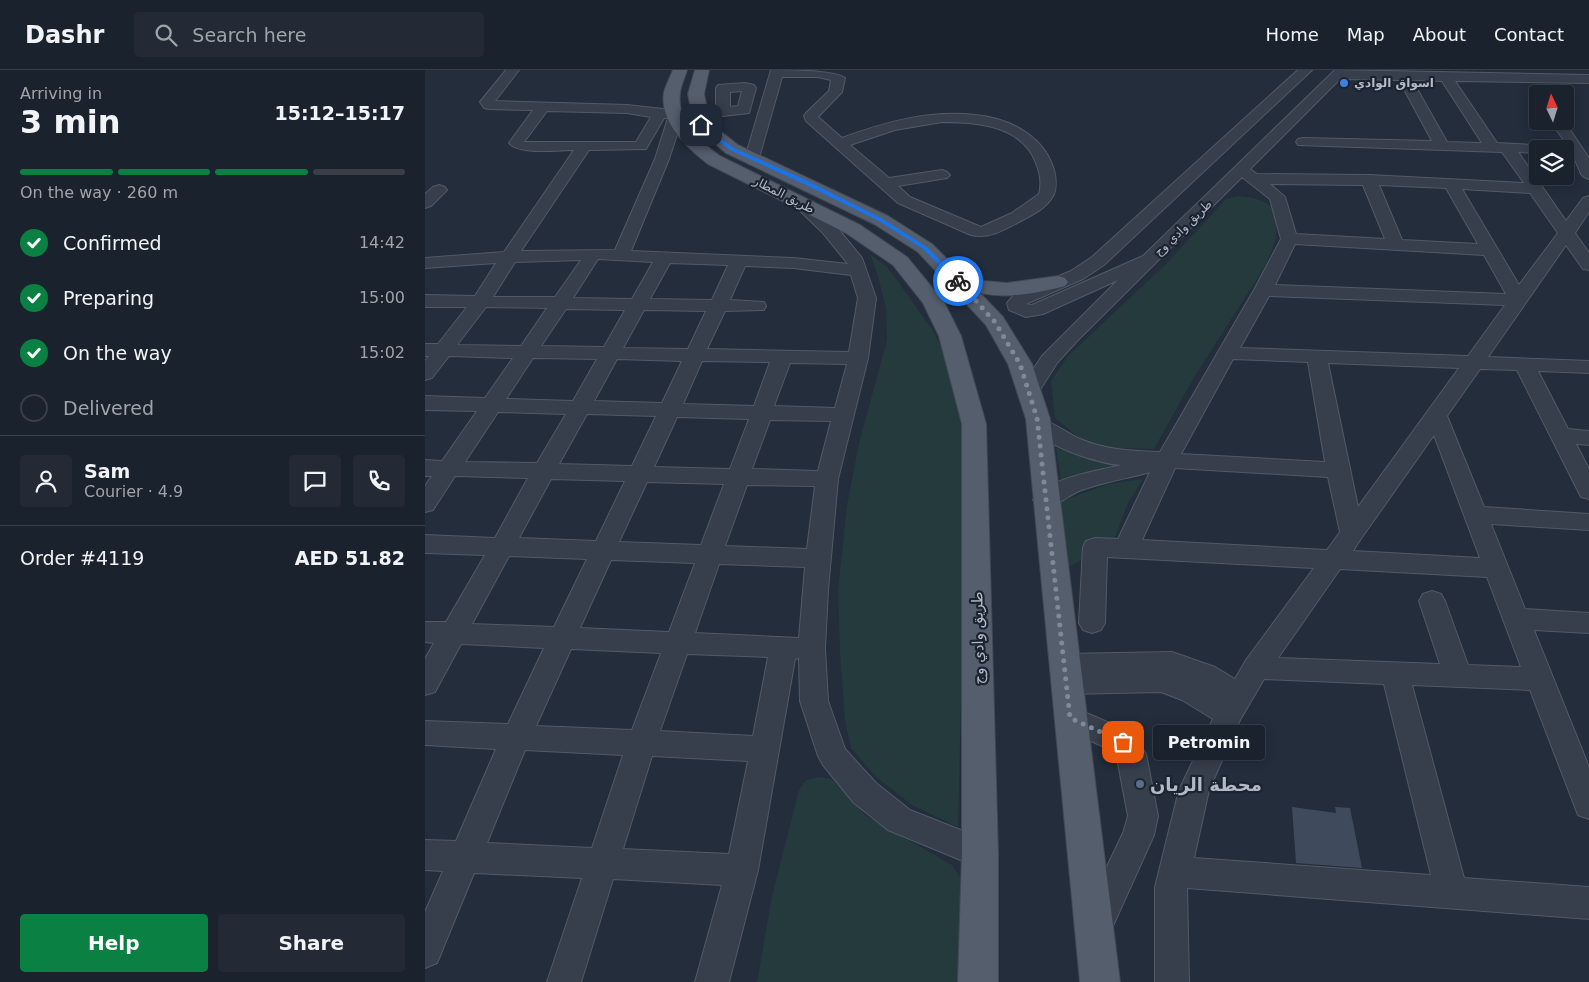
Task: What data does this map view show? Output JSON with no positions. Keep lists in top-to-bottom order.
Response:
{
  "streets": {
    "main road": ["طريق المطار", "طريق وادي وج"]
  },
  "crossings": [
    ["طريق المطار", "طريق وادي وج"]
  ],
  "places": ["اسواق الوادي", "Petromin", "محطة الريان"],
  "north": "top",
  "page": {
    "header": "Dashr",
    "search": "Search here",
    "nav": [
      "Home",
      "Map",
      "About",
      "Contact"
    ],
    "heading": ["3 min", "Arriving in", "15:12–15:17"],
    "panel": [
      "Sam",
      "Courier · 4.9",
      "Order #4119",
      "AED 51.82"
    ],
    "bar": "On the way · 260 m",
    "list": [
      ["Confirmed", "14:42"],
      ["Preparing", "15:00"],
      ["On the way", "15:02"],
      "Delivered"
    ],
    "bubble": "Petromin",
    "buttons": ["Help", "Share"]
  }
}
